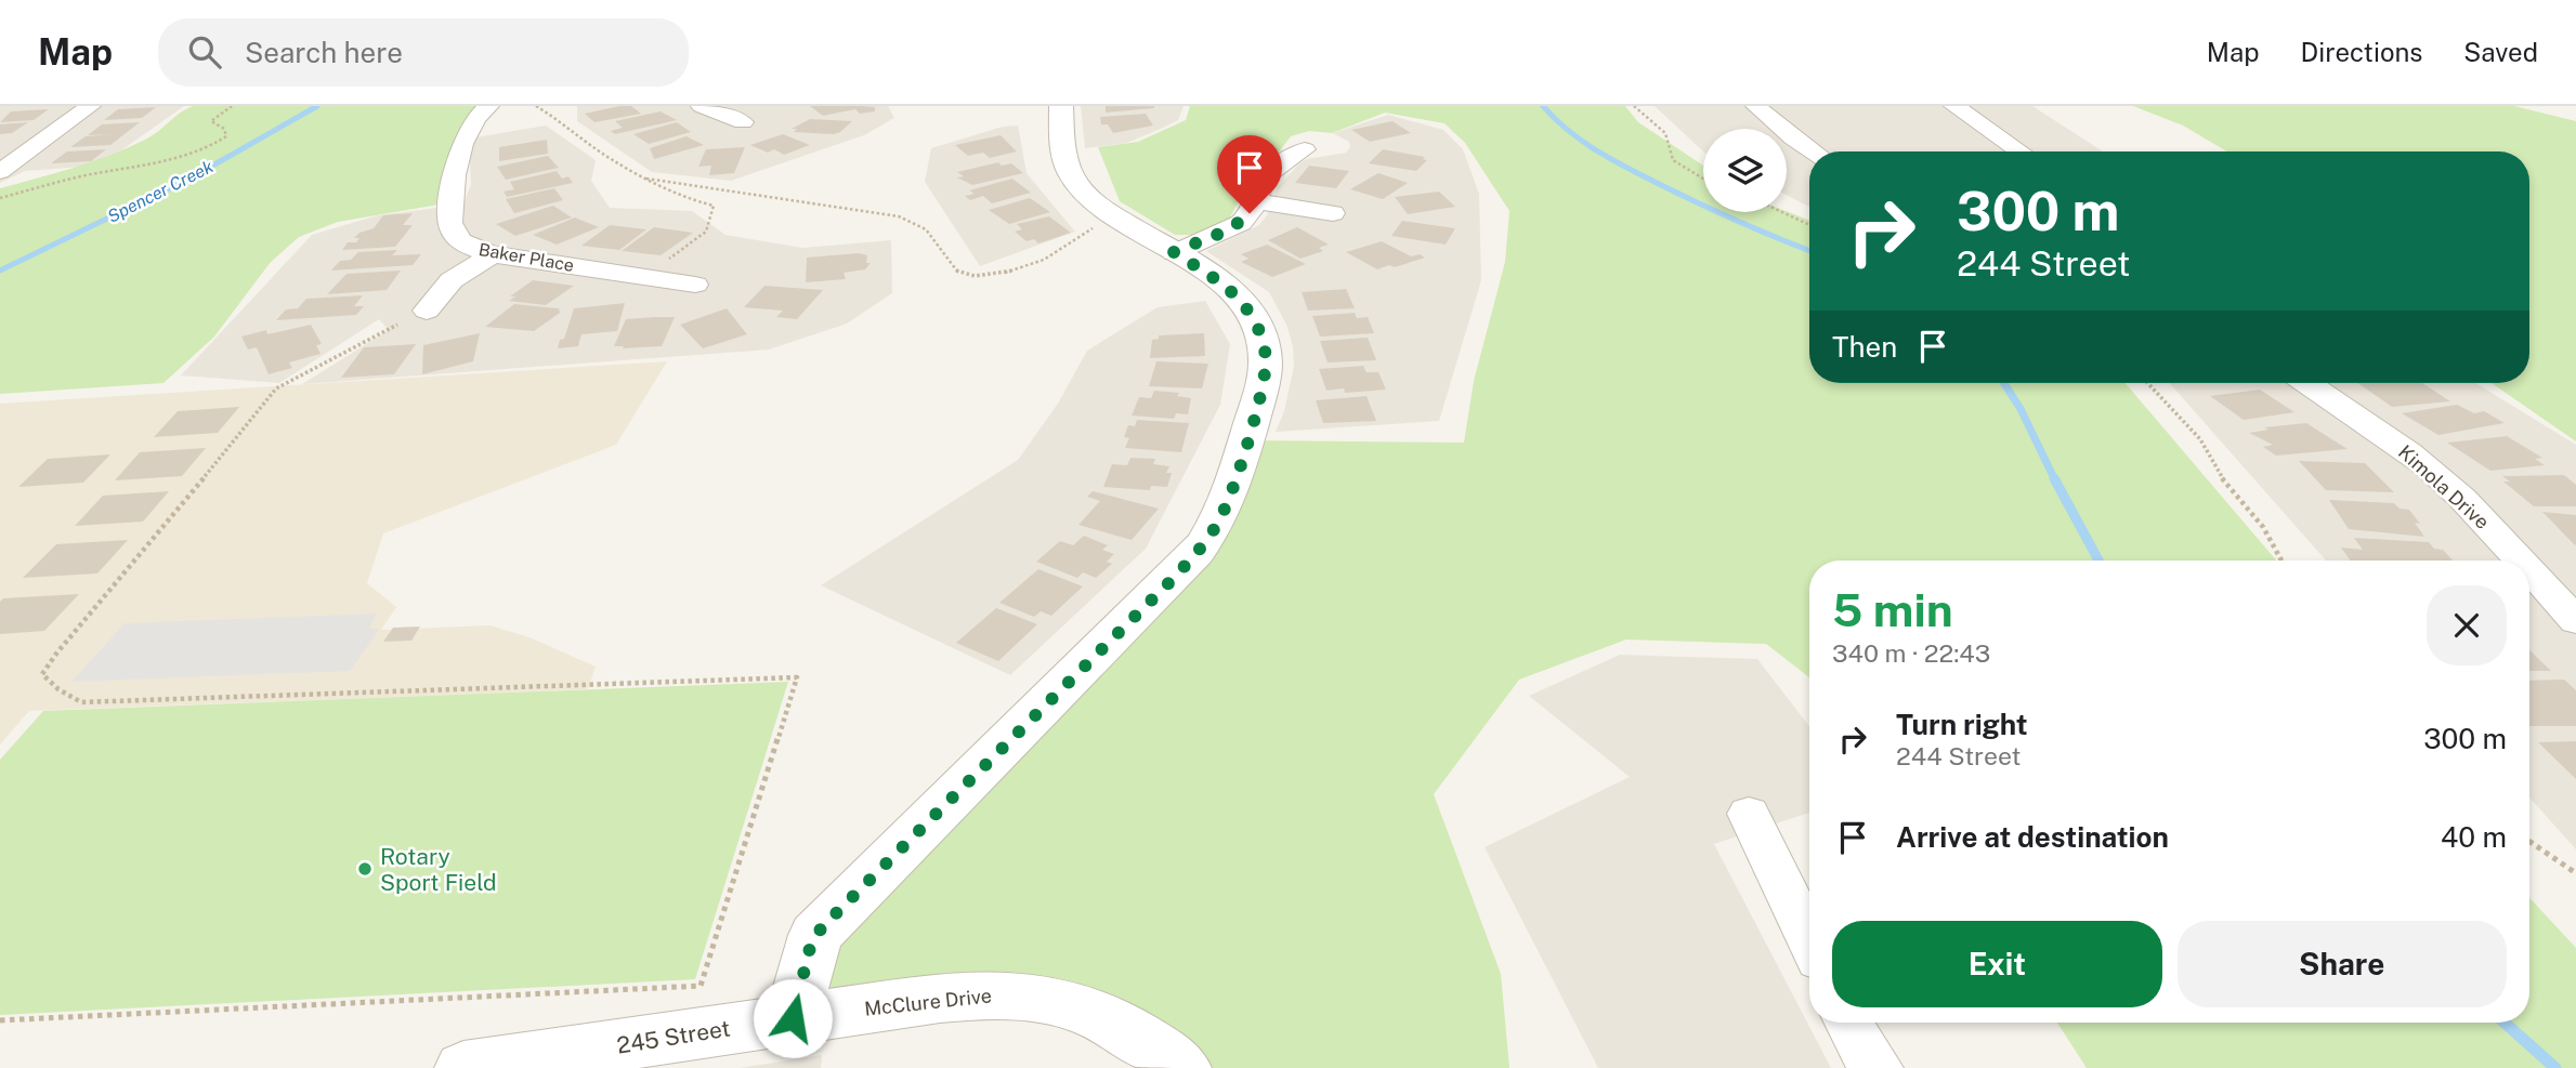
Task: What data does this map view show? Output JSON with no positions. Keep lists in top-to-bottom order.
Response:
{
  "streets": {
    "street": [
      "Baker Place",
      "Kimola Drive",
      "McClure Drive",
      "245 Street"
    ]
  },
  "crossings": [
    ["McClure Drive", "245 Street"]
  ],
  "water": ["Spencer Creek"],
  "places": ["Rotary Sport Field"],
  "page": {
    "header": "Map",
    "search": "Search here",
    "nav": ["Map", "Directions", "Saved"],
    "turn": ["300 m", "244 Street"],
    "then": "Then",
    "heading": ["5 min", "340 m · 22:43"],
    "list": [
      {
        "name": "Turn right",
        "note": "244 Street",
        "value": "300 m"
      },
      {
        "name": "Arrive at destination",
        "value": "40 m"
      }
    ],
    "buttons": ["Exit", "Share"]
  }
}
